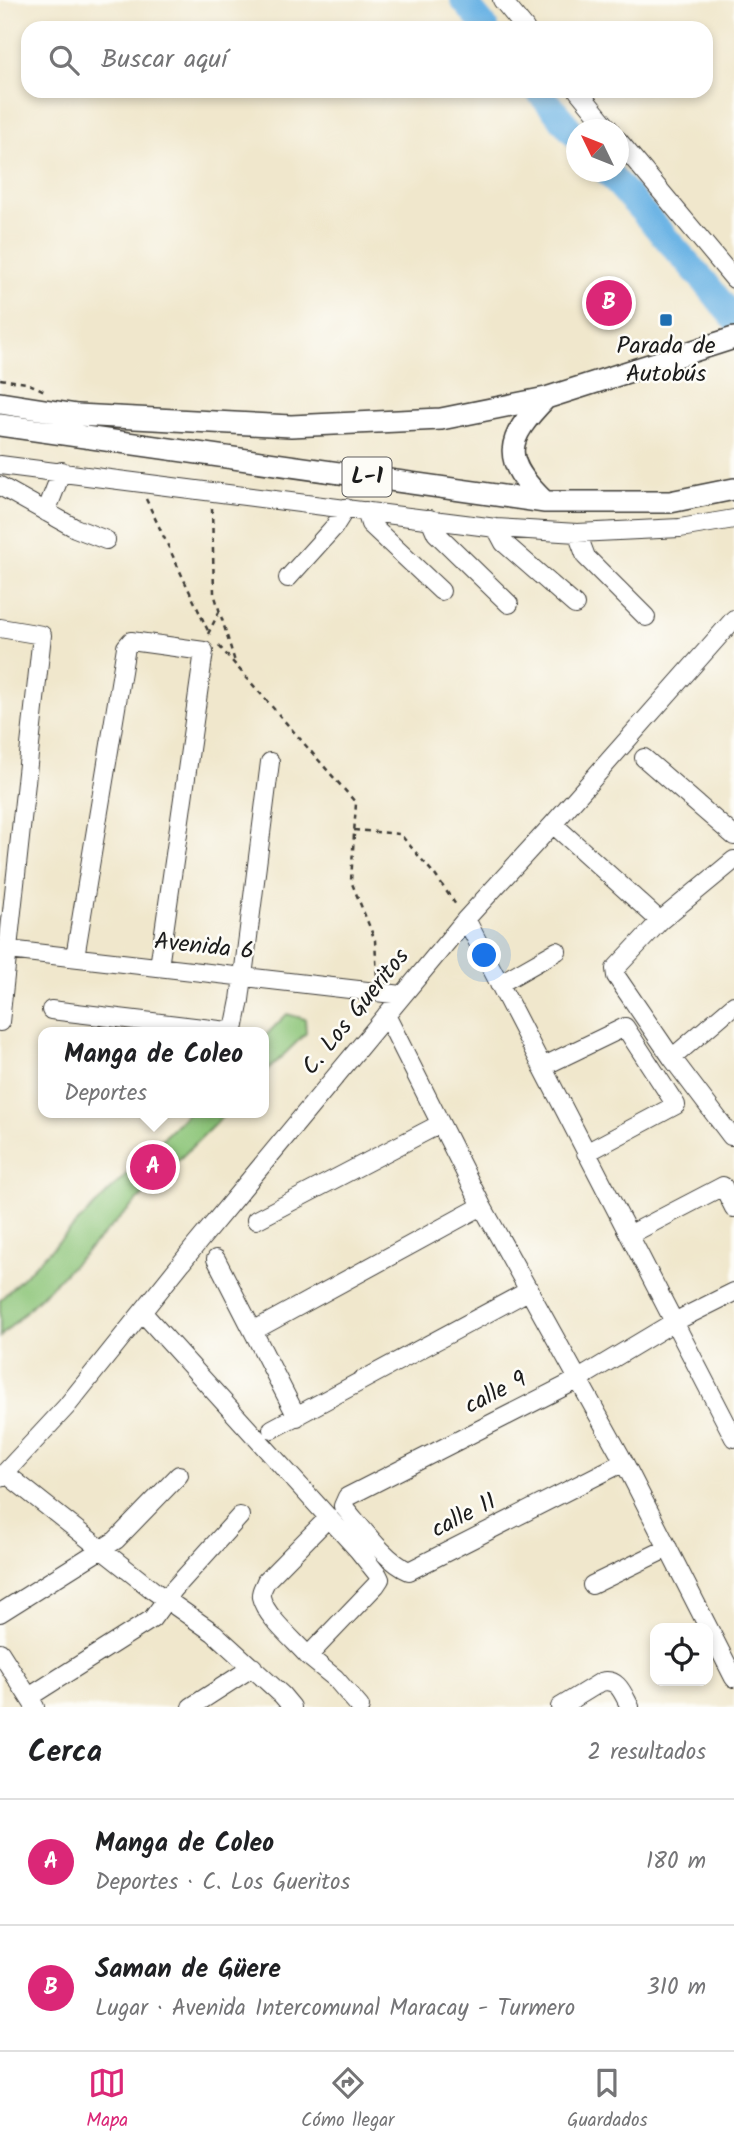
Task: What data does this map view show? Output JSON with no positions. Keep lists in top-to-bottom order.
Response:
{
  "streets": {
    "main road": ["L-1"],
    "street": [
      "Avenida 6",
      "C. Los Gueritos",
      "calle 9",
      "calle 11"
    ]
  },
  "crossings": [
    ["Avenida 6", "C. Los Gueritos"],
    ["calle 9", "calle 11"]
  ],
  "places": {
    "transit": ["Parada de Autobús"]
  },
  "north": "top left",
  "page": {
    "search": "Buscar aquí",
    "pins": ["B", "A"],
    "popup": ["Manga de Coleo", "Deportes"],
    "heading": ["Cerca", "2 resultados"],
    "list": [
      {
        "mark": "A",
        "name": "Manga de Coleo",
        "note": "Deportes · C. Los Gueritos",
        "value": "180 m"
      },
      {
        "mark": "B",
        "name": "Saman de Güere",
        "note": "Lugar · Avenida Intercomunal Maracay - Turmero",
        "value": "310 m"
      }
    ],
    "nav": ["Mapa", "Cómo llegar", "Guardados"]
  }
}
